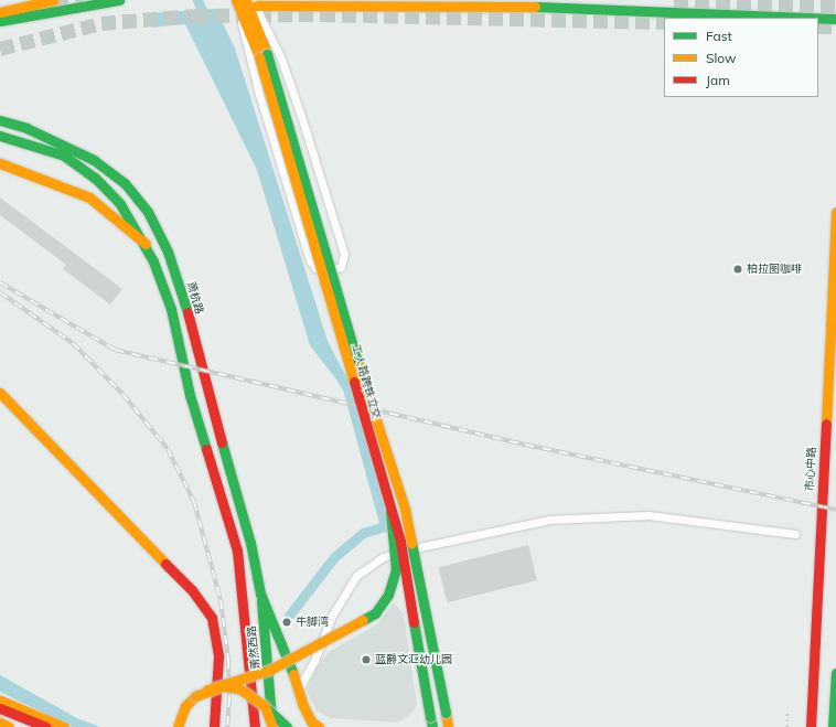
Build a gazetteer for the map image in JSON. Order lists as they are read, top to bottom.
{
  "streets": {
    "main road": [
      "萧杭路",
      "工人路跨铁立交",
      "市心中路",
      "萧然西路"
    ]
  },
  "crossings": [
    ["萧杭路", "萧然西路"]
  ],
  "places": ["柏拉图咖啡", "牛脚湾", "蓝爵文汇幼儿园"],
  "legend": ["Fast", "Slow", "Jam"]
}
